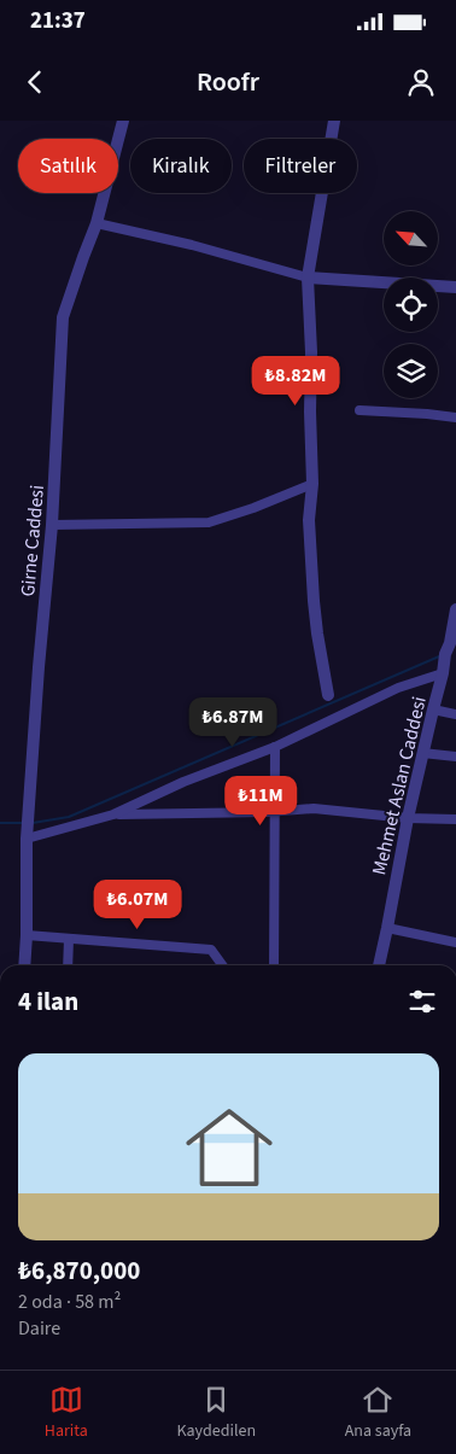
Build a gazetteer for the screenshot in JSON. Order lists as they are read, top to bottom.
{
  "streets": {
    "street": ["Girne Caddesi", "Mehmet Aslan Caddesi"]
  },
  "north": "top left",
  "page": {
    "status": "21:37",
    "header": "Roofr",
    "chip": ["Satılık", "Kiralık", "Filtreler"],
    "price": [
      "₺8.82M",
      "₺6.87M",
      "₺11M",
      "₺6.07M"
    ],
    "heading": "4 ilan",
    "list": [
      {
        "name": "₺6,870,000",
        "note": "2 oda · 58 m² · Daire"
      }
    ],
    "tabs": ["Harita", "Kaydedilen", "Ana sayfa"]
  }
}
